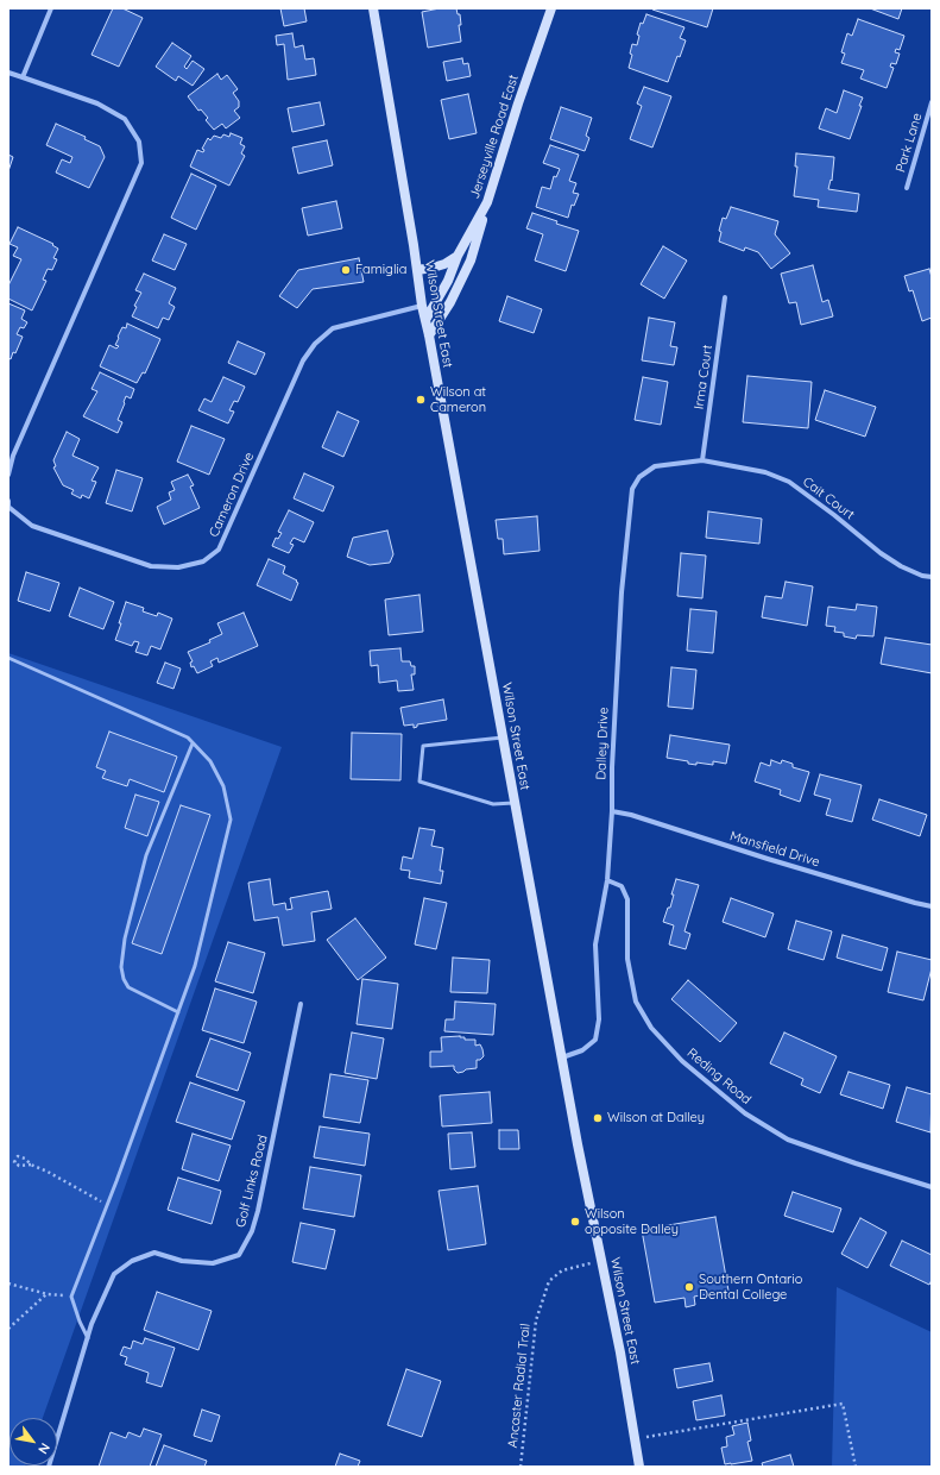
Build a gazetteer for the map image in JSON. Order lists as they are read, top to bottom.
{
  "streets": {
    "main road": ["Jerseyville Road East", "Wilson Street East"],
    "street": [
      "Park Lane",
      "Irma Court",
      "Cameron Drive",
      "Cait Court",
      "Dalley Drive",
      "Mansfield Drive",
      "Reding Road",
      "Golf Links Road"
    ],
    "path": ["Ancaster Radial Trail"]
  },
  "crossings": [
    ["Jerseyville Road East", "Wilson Street East"],
    ["Wilson Street East", "Cameron Drive"],
    ["Wilson Street East", "Dalley Drive"],
    ["Wilson Street East", "Ancaster Radial Trail"],
    ["Irma Court", "Cait Court"],
    ["Irma Court", "Dalley Drive"],
    ["Cait Court", "Dalley Drive"],
    ["Dalley Drive", "Mansfield Drive"],
    ["Dalley Drive", "Reding Road"]
  ],
  "places": [
    "Famiglia",
    "Wilson at Cameron",
    "Wilson at Dalley",
    "Wilson opposite Dalley",
    "Southern Ontario Dental College"
  ],
  "north": "bottom right"
}
